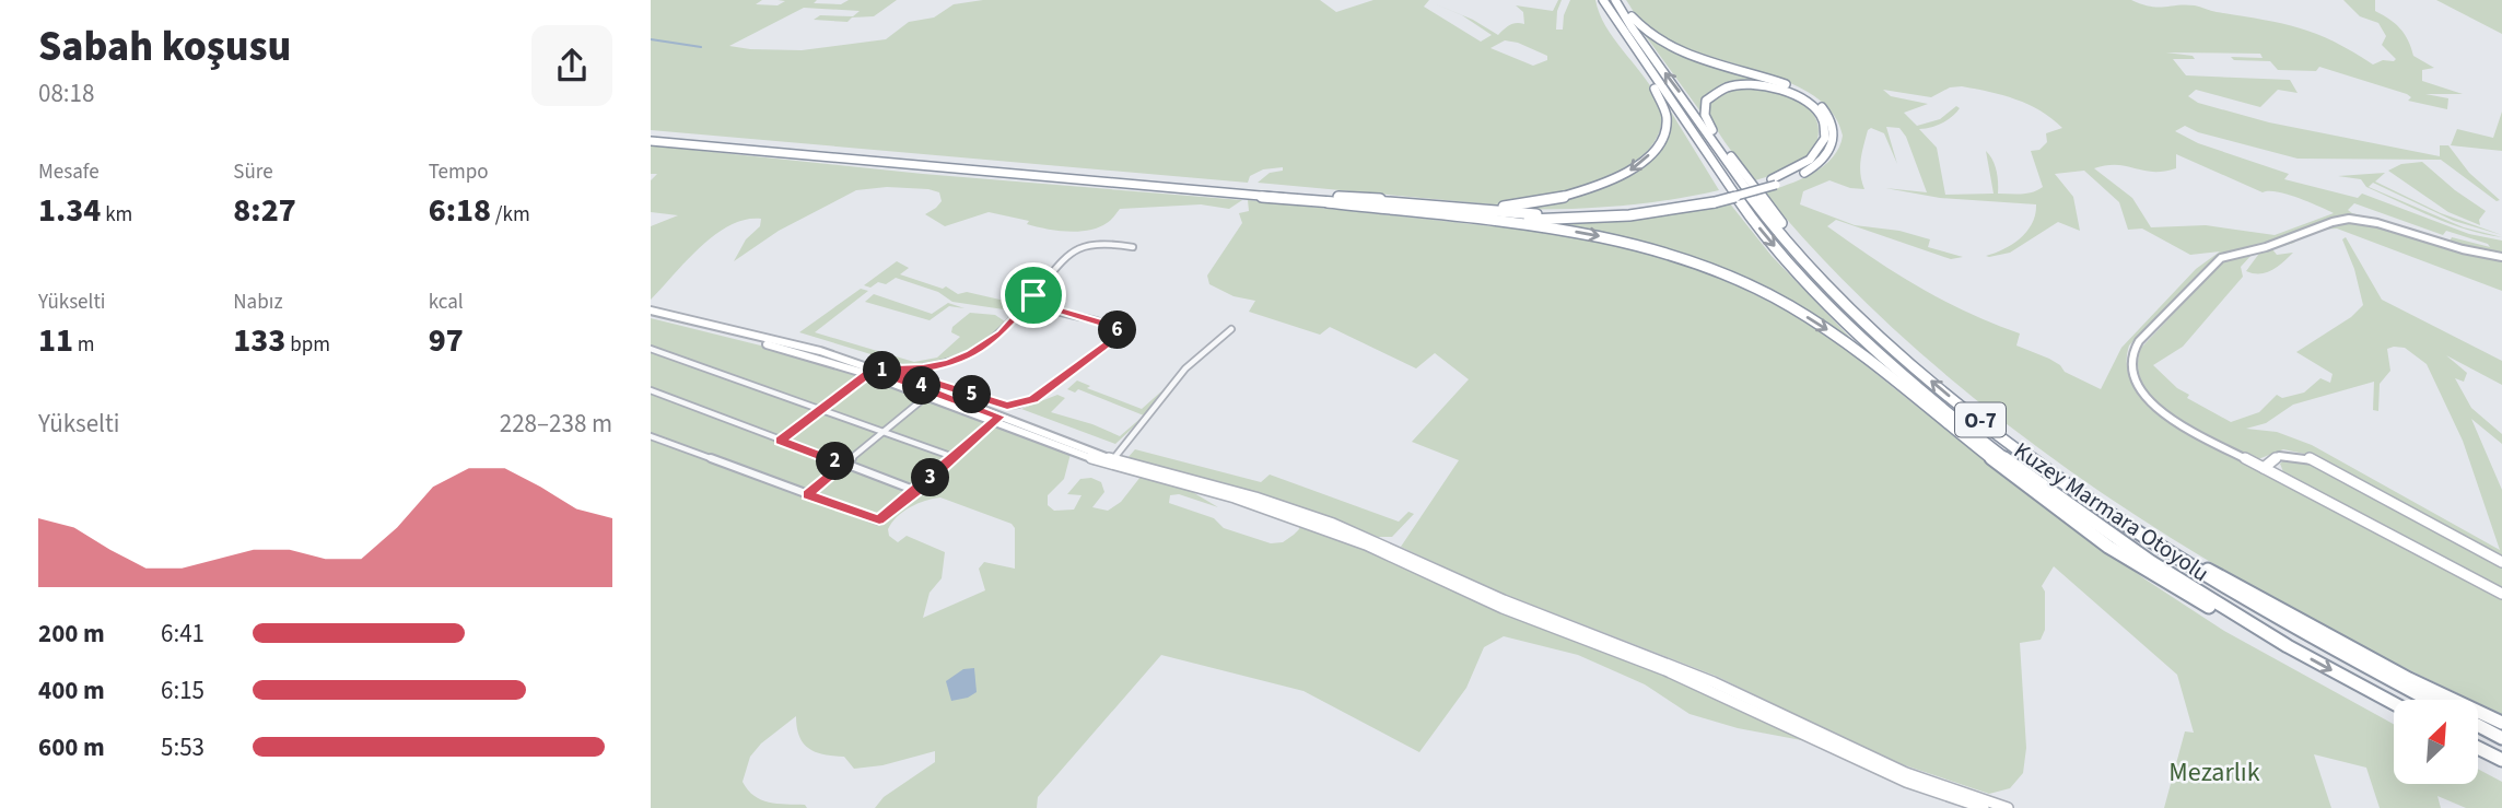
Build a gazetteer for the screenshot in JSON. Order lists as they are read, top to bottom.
{
  "streets": {
    "highway": ["O-7", "Kuzey Marmara Otoyolu"]
  },
  "crossings": [
    ["O-7", "Kuzey Marmara Otoyolu"]
  ],
  "parks": ["Mezarlık"],
  "north": "top right",
  "page": {
    "heading": ["Sabah koşusu", "08:18"],
    "stats": [
      ["Mesafe", "1.34 km"],
      ["Süre", "8:27"],
      ["Tempo", "6:18 /km"],
      ["Yükselti", "11 m"],
      ["Nabız", "133 bpm"],
      ["kcal", "97"]
    ],
    "pins": [
      "6",
      "1",
      "4",
      "5",
      "2",
      "3"
    ],
    "chart": ["Yükselti", "228–238 m"],
    "list": [
      {
        "name": "200 m",
        "note": "6:41"
      },
      {
        "name": "400 m",
        "note": "6:15"
      },
      {
        "name": "600 m",
        "note": "5:53"
      }
    ]
  }
}
